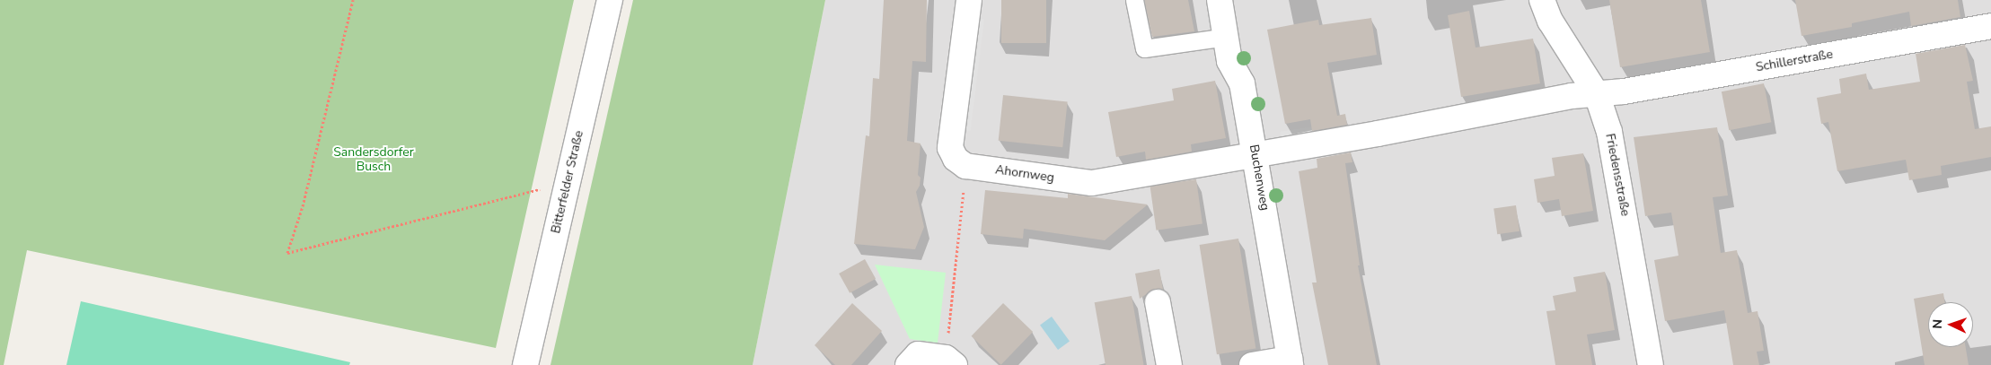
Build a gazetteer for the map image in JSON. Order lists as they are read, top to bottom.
{
  "streets": {
    "street": [
      "Schillerstraße",
      "Ahornweg",
      "Friedensstraße",
      "Buchenweg",
      "Bitterfelder Straße"
    ]
  },
  "crossings": [
    ["Schillerstraße", "Ahornweg"],
    ["Schillerstraße", "Friedensstraße"],
    ["Schillerstraße", "Buchenweg"],
    ["Ahornweg", "Buchenweg"]
  ],
  "parks": ["Sandersdorfer Busch"],
  "north": "left"
}
